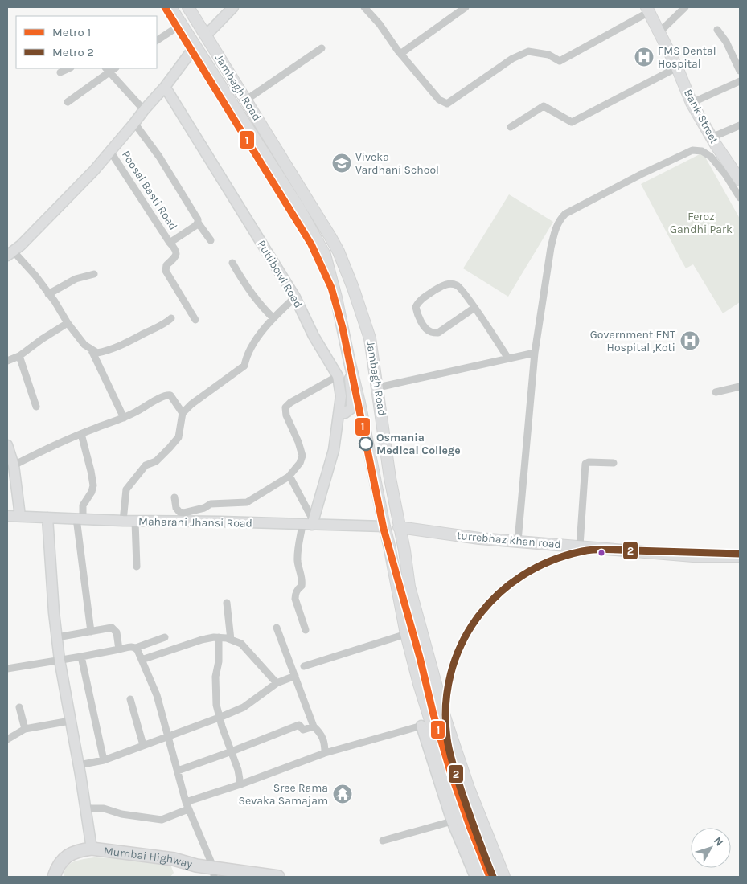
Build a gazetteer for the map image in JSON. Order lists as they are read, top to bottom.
{
  "streets": {
    "highway": ["Mumbai Highway"],
    "main road": ["Jambagh Road", "Bank Street", "turrebhaz khan road"],
    "street": ["Poosal Basti Road", "Putlibowl Road", "Maharani Jhansi Road"]
  },
  "crossings": [
    ["Jambagh Road", "turrebhaz khan road"],
    ["Putlibowl Road", "Maharani Jhansi Road"]
  ],
  "parks": ["Feroz Gandhi Park"],
  "places": {
    "hospital": ["FMS Dental Hospital", "Government ENT Hospital ,Koti"],
    "school or university": ["Viveka Vardhani School"],
    "other": ["Osmania Medical College"],
    "temple": ["Sree Rama Sevaka Samajam"]
  },
  "lines": ["metro line 1", "metro line 2"],
  "legend": ["Metro 1", "Metro 2"],
  "north": "top right"
}
